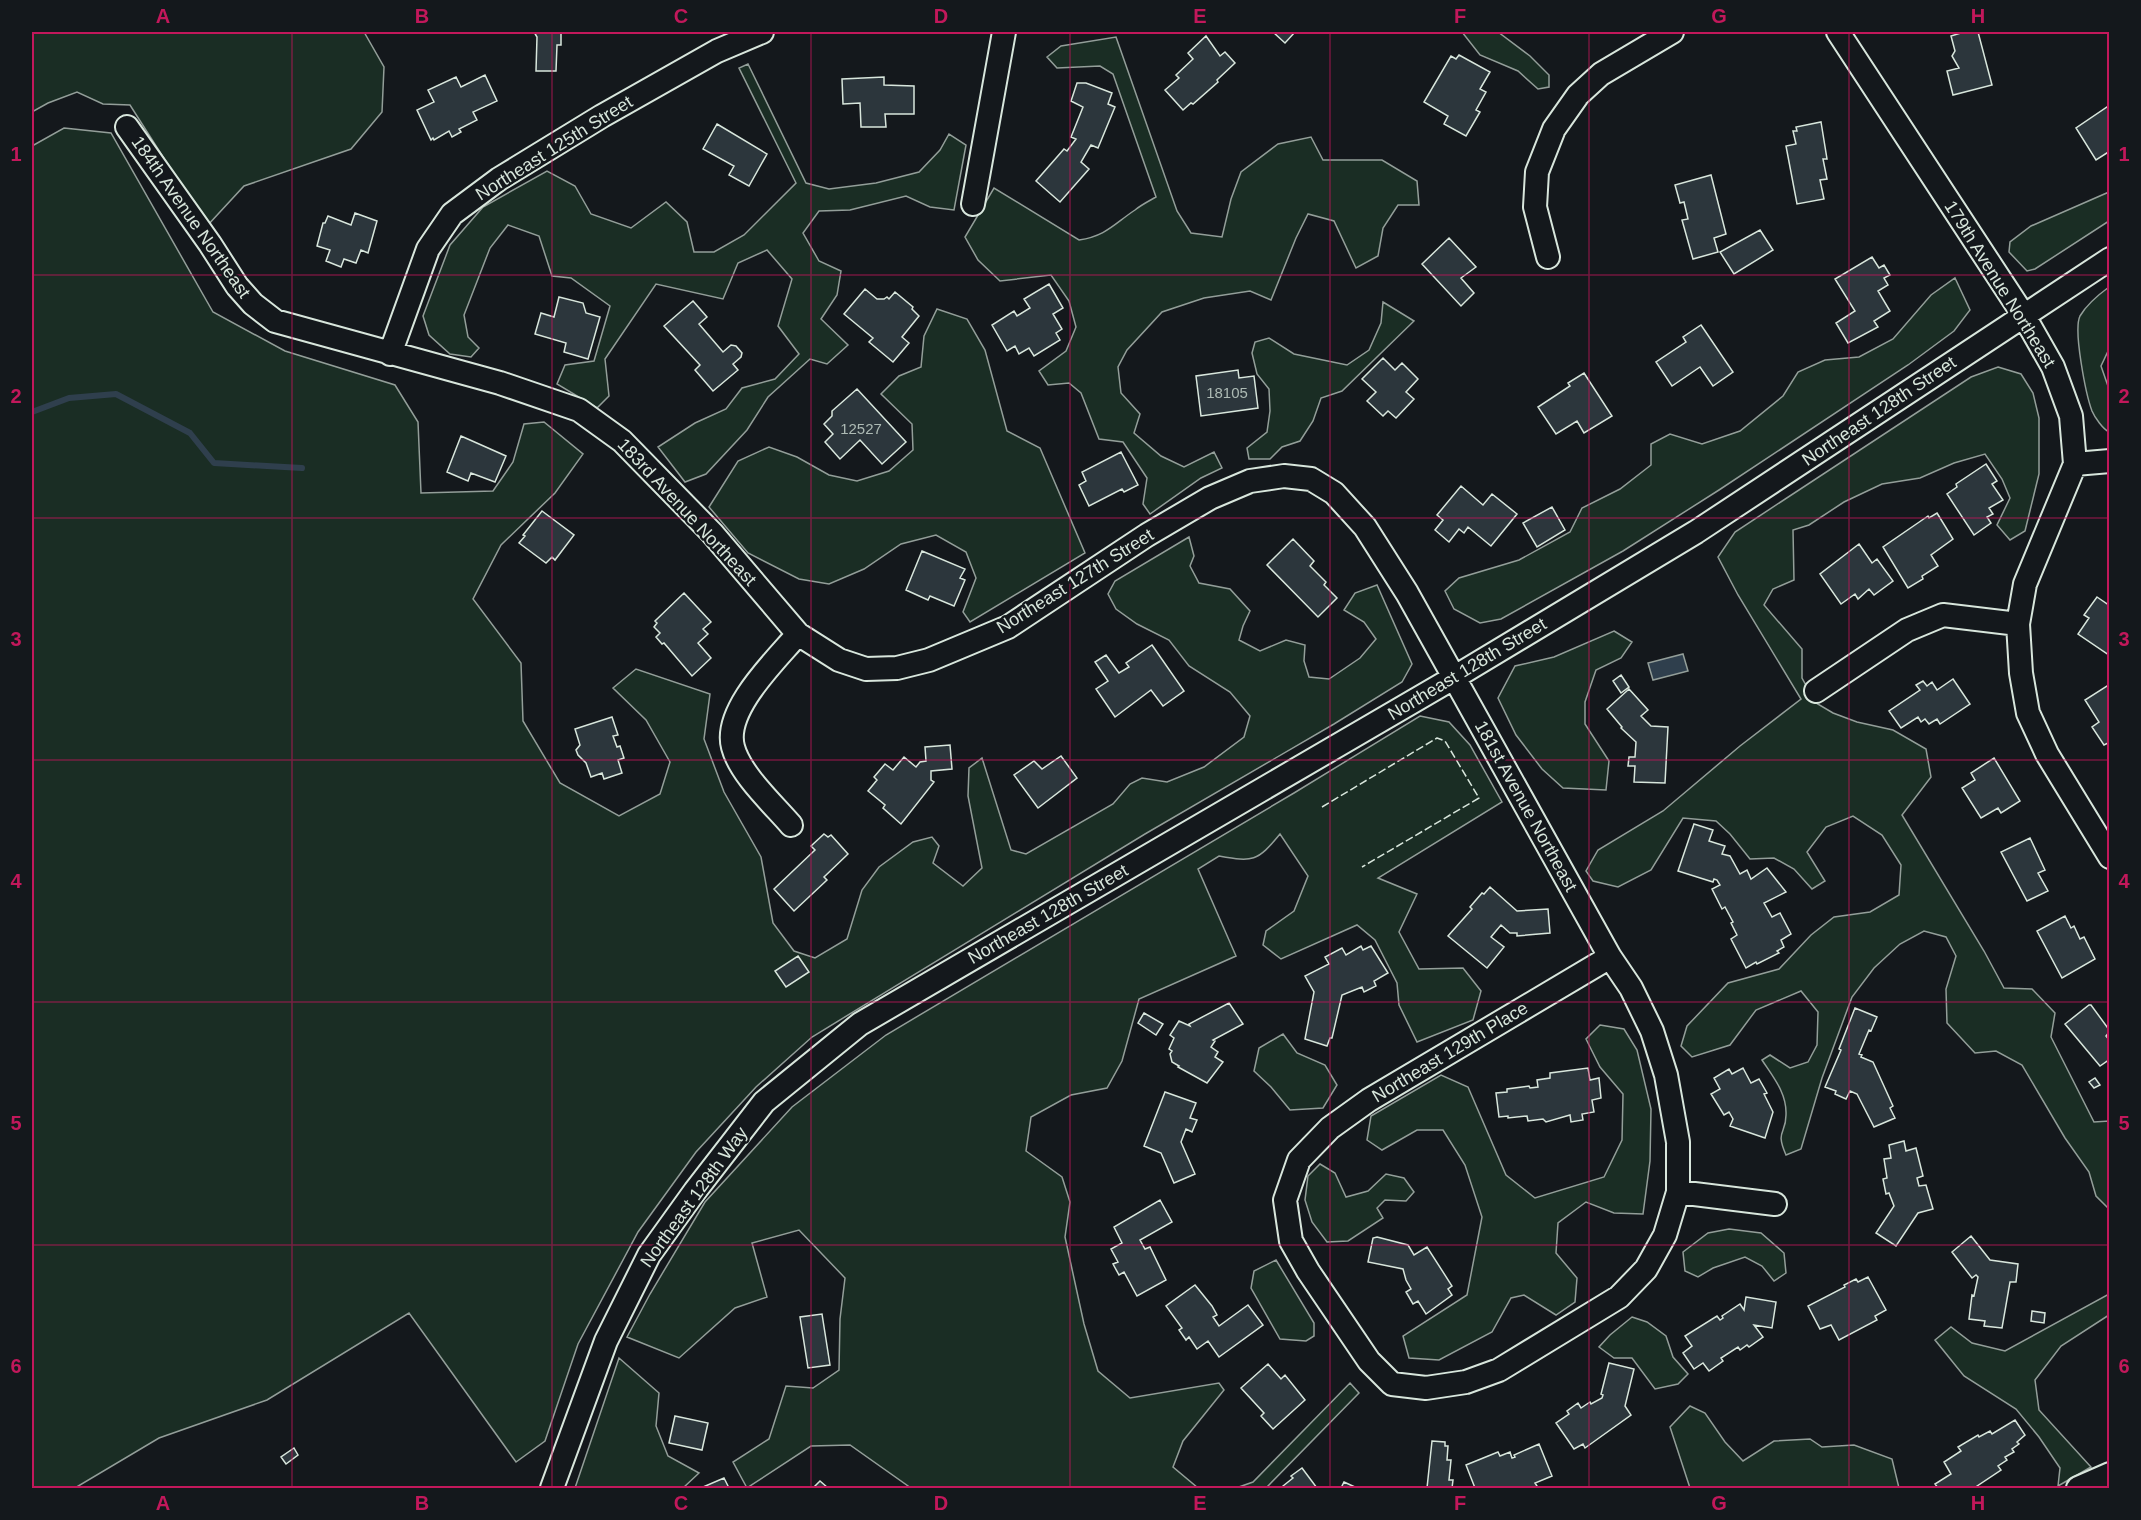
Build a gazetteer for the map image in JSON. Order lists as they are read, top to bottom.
{
  "streets": {
    "street": [
      "Northeast 125th Street",
      "184th Avenue Northeast",
      "179th Avenue Northeast",
      "Northeast 128th Street",
      "183rd Avenue Northeast",
      "Northeast 127th Street",
      "181st Avenue Northeast",
      "Northeast 129th Place",
      "Northeast 128th Way"
    ]
  },
  "crossings": [
    ["Northeast 125th Street", "184th Avenue Northeast"],
    ["Northeast 125th Street", "183rd Avenue Northeast"],
    ["184th Avenue Northeast", "183rd Avenue Northeast"],
    ["179th Avenue Northeast", "Northeast 128th Street"],
    ["Northeast 128th Street", "181st Avenue Northeast"],
    ["Northeast 128th Street", "Northeast 128th Way"],
    ["183rd Avenue Northeast", "Northeast 127th Street"],
    ["Northeast 127th Street", "181st Avenue Northeast"],
    ["181st Avenue Northeast", "Northeast 129th Place"]
  ],
  "house_numbers": ["18105", "12527"],
  "grid": {
    "columns": [
      "A",
      "B",
      "C",
      "D",
      "E",
      "F",
      "G",
      "H"
    ],
    "rows": [
      "1",
      "2",
      "3",
      "4",
      "5",
      "6"
    ]
  }
}
